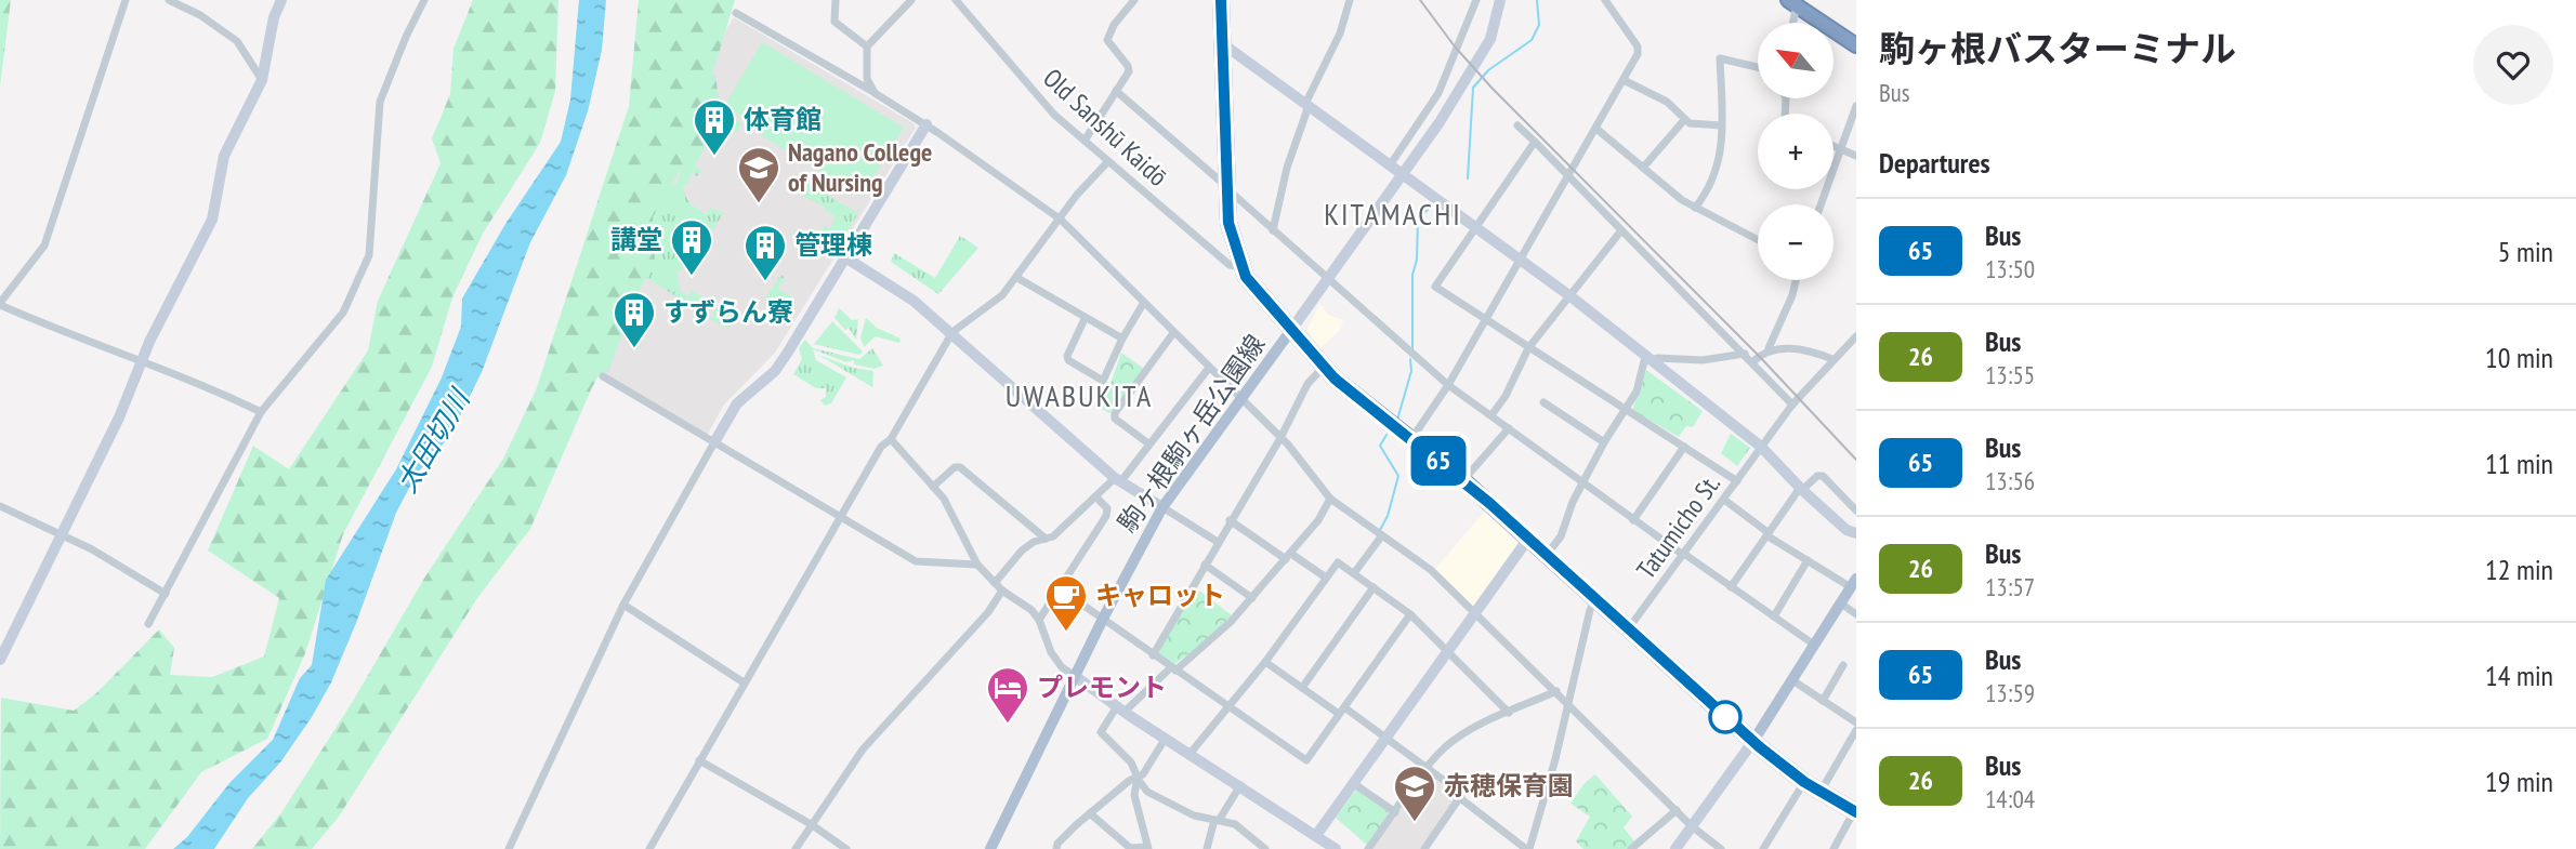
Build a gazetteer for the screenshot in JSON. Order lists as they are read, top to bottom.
{
  "streets": {
    "main road": ["駒ヶ根駒ヶ岳公園線"],
    "street": ["Old Sanshū Kaidō", "Tatumicho St."]
  },
  "districts": ["KITAMACHI", "UWABUKITA"],
  "water": ["太田切川"],
  "places": {
    "building": [
      "体育館",
      "講堂",
      "管理棟",
      "すずらん寮"
    ],
    "school or university": ["Nagano College of Nursing", "赤穂保育園"],
    "cafe": ["キャロット"],
    "hotel": ["プレモント"]
  },
  "lines": ["bus line 65"],
  "north": "top left",
  "page": {
    "on_map": "65",
    "heading": [
      ["駒ヶ根バスターミナル", "Bus"],
      "Departures"
    ],
    "map_buttons": ["+", "−"],
    "list": [
      {
        "mark": "65",
        "name": "Bus",
        "note": "13:50",
        "value": "5 min"
      },
      {
        "mark": "26",
        "name": "Bus",
        "note": "13:55",
        "value": "10 min"
      },
      {
        "mark": "65",
        "name": "Bus",
        "note": "13:56",
        "value": "11 min"
      },
      {
        "mark": "26",
        "name": "Bus",
        "note": "13:57",
        "value": "12 min"
      },
      {
        "mark": "65",
        "name": "Bus",
        "note": "13:59",
        "value": "14 min"
      },
      {
        "mark": "26",
        "name": "Bus",
        "note": "14:04",
        "value": "19 min"
      }
    ]
  }
}
